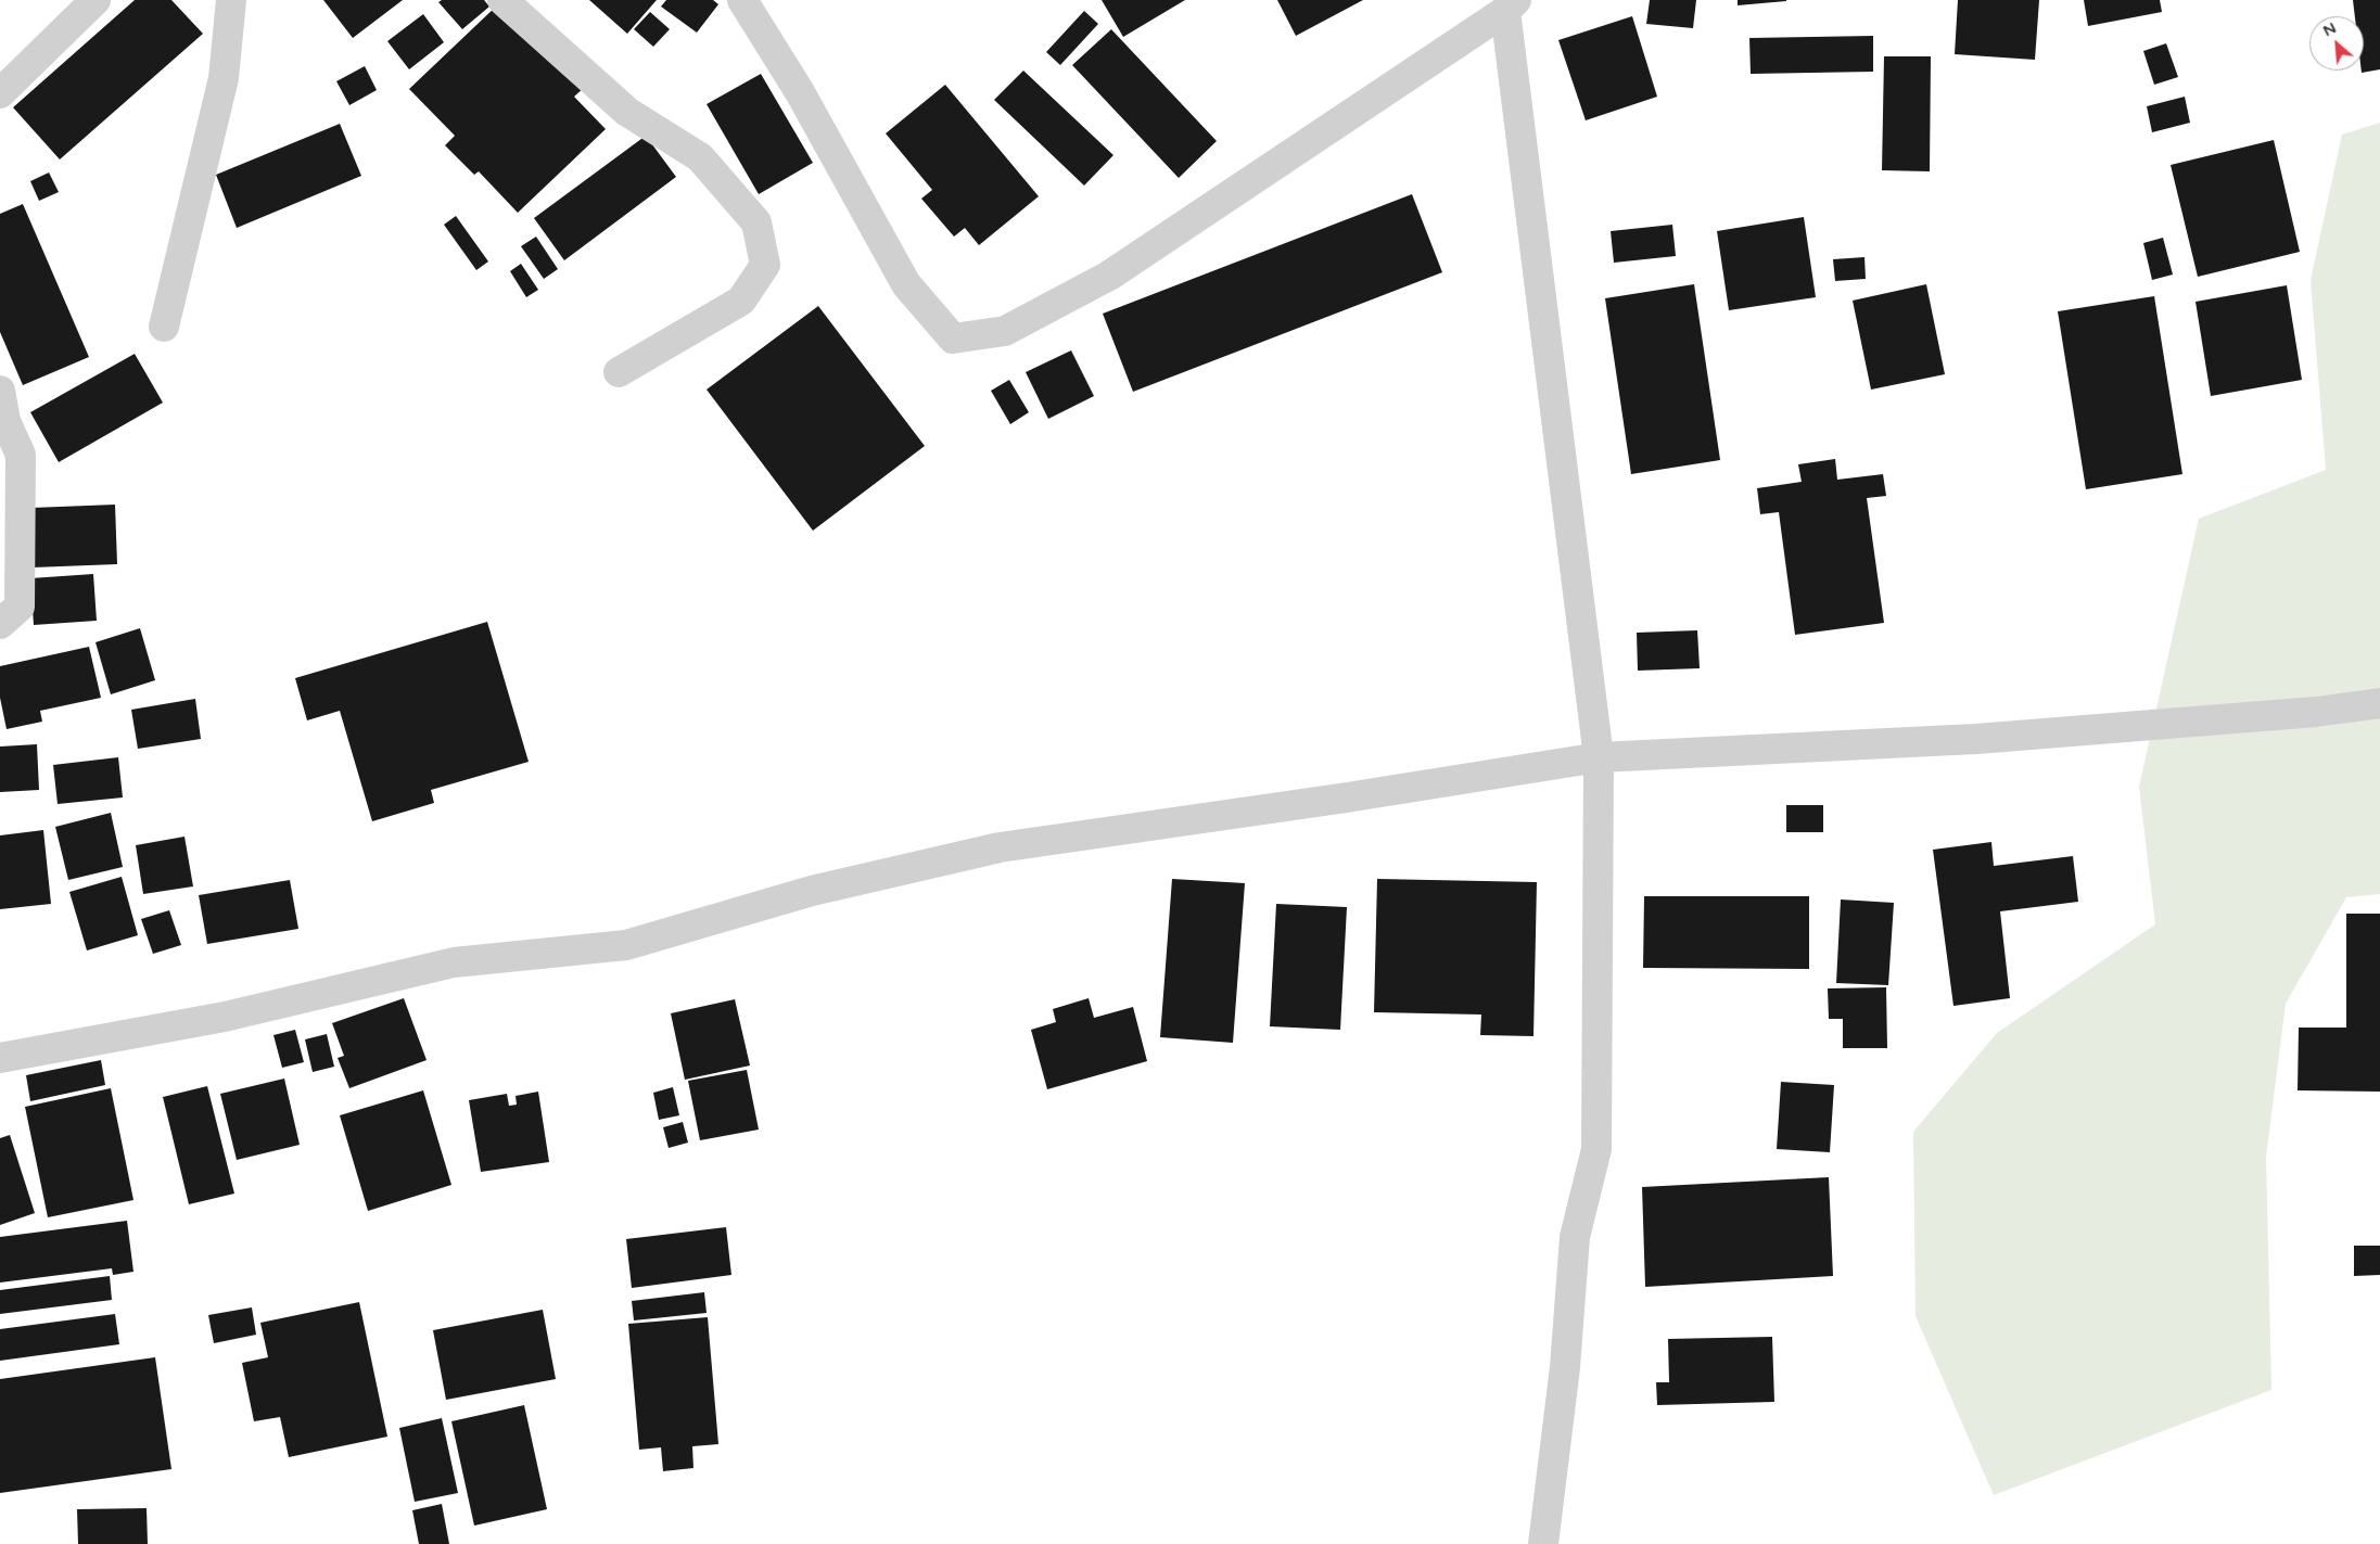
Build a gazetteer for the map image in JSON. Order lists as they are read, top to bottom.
{
  "north": "top left"
}
